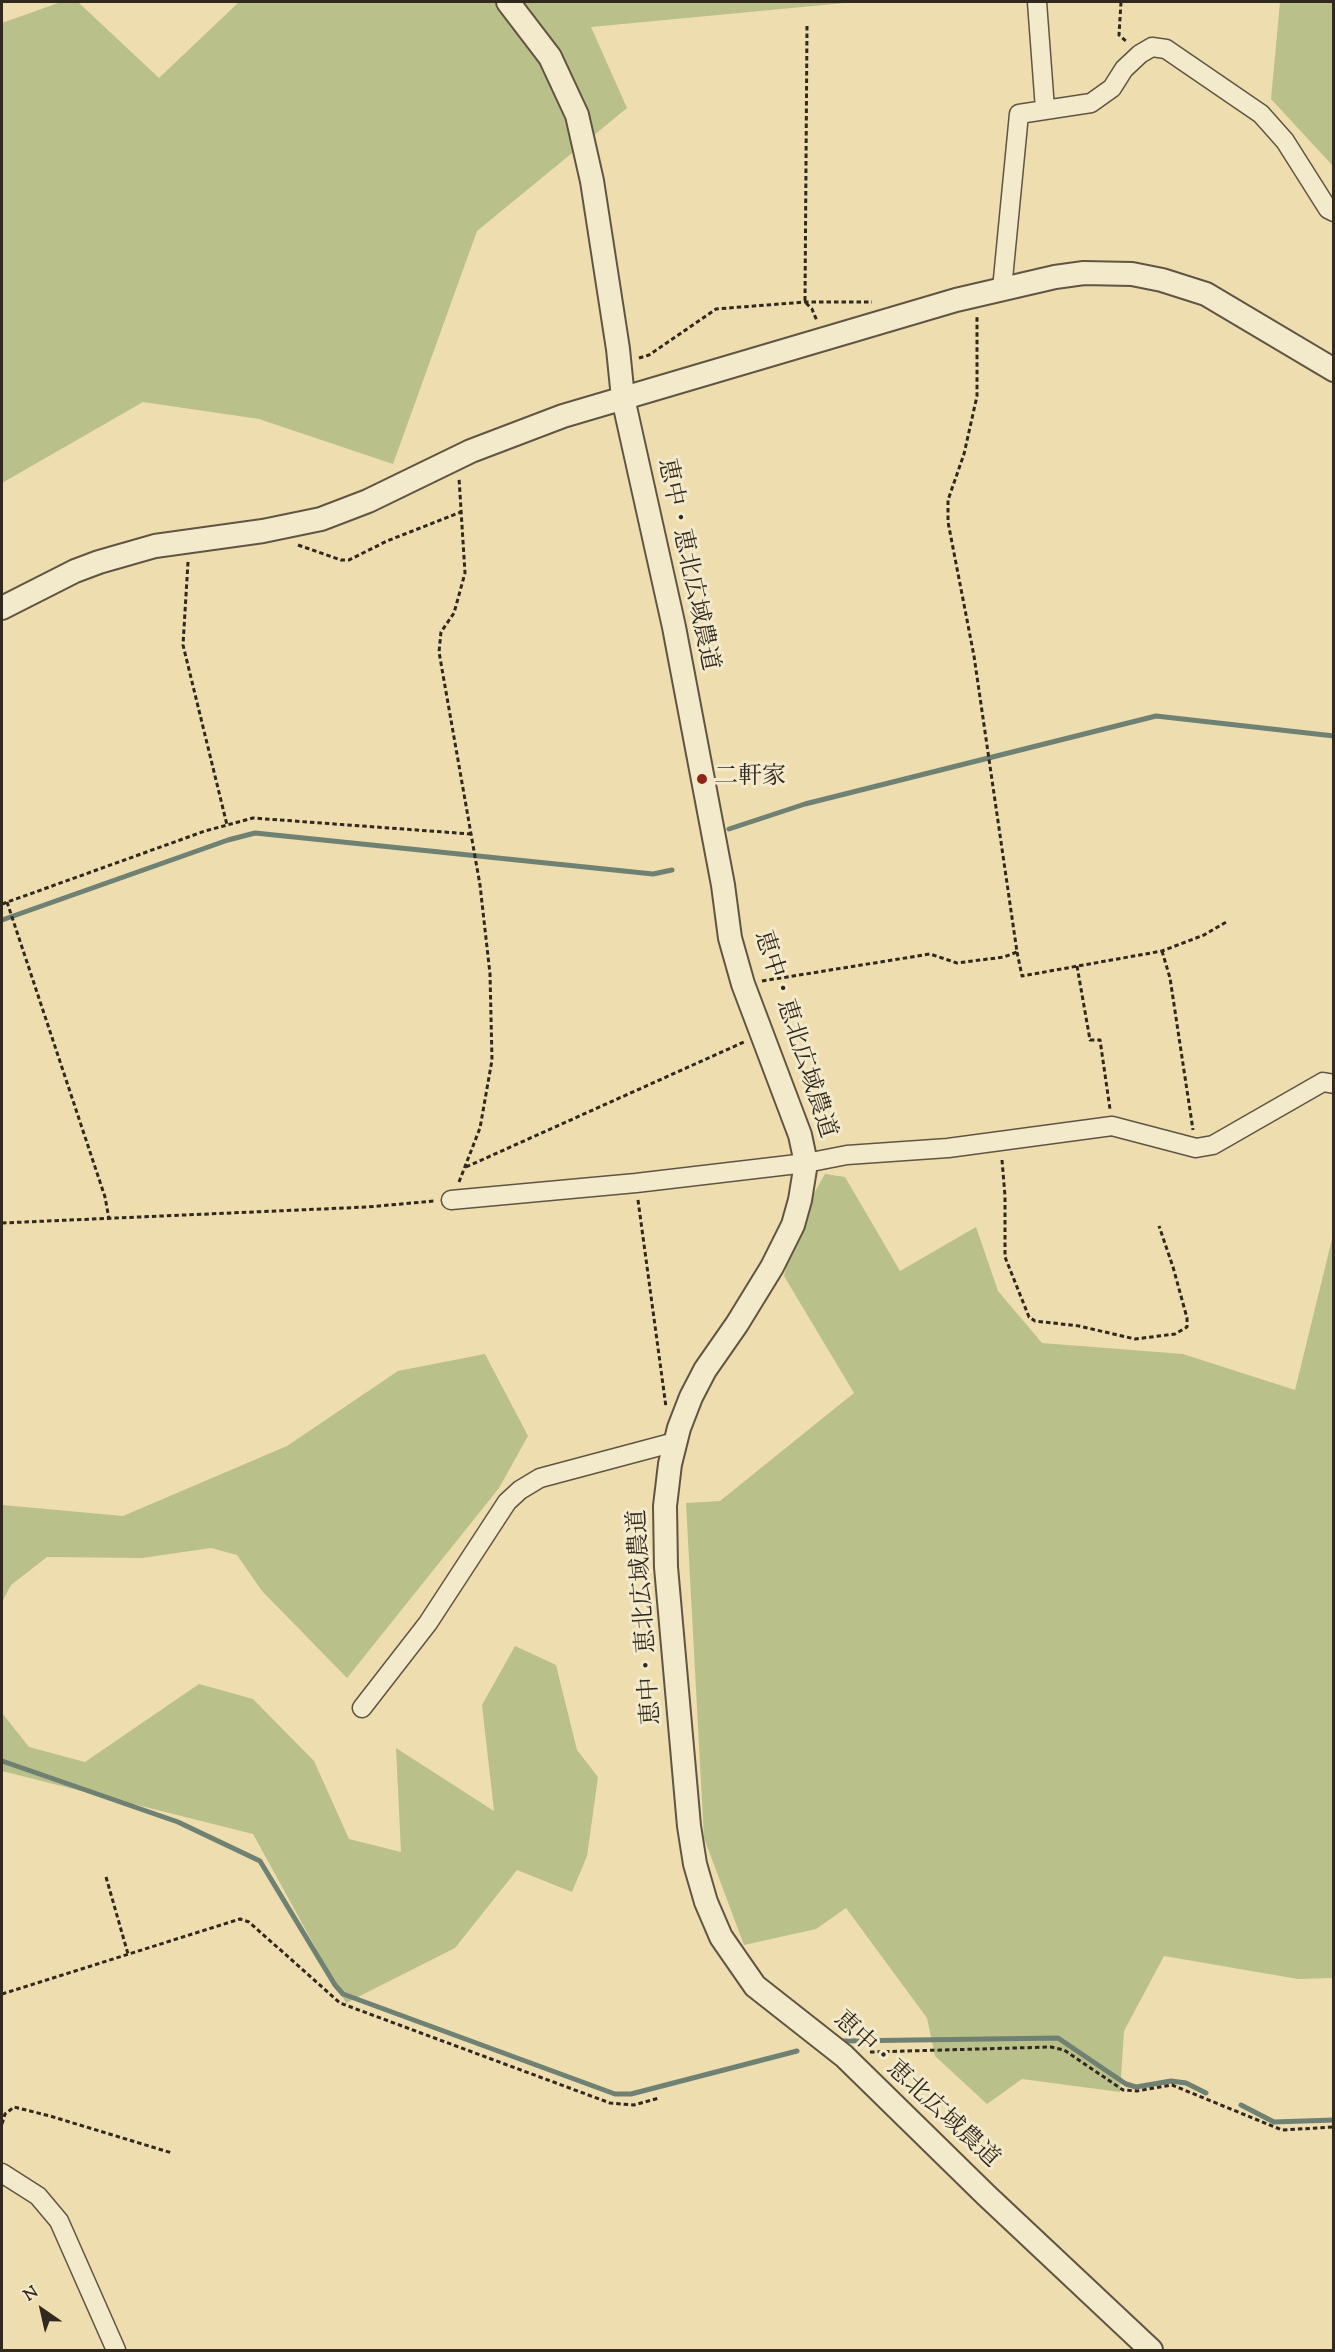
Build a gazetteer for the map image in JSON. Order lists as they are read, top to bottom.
{
  "streets": {
    "street": ["恵中・恵北広域農道"]
  },
  "places": ["二軒家"],
  "north": "top left"
}
